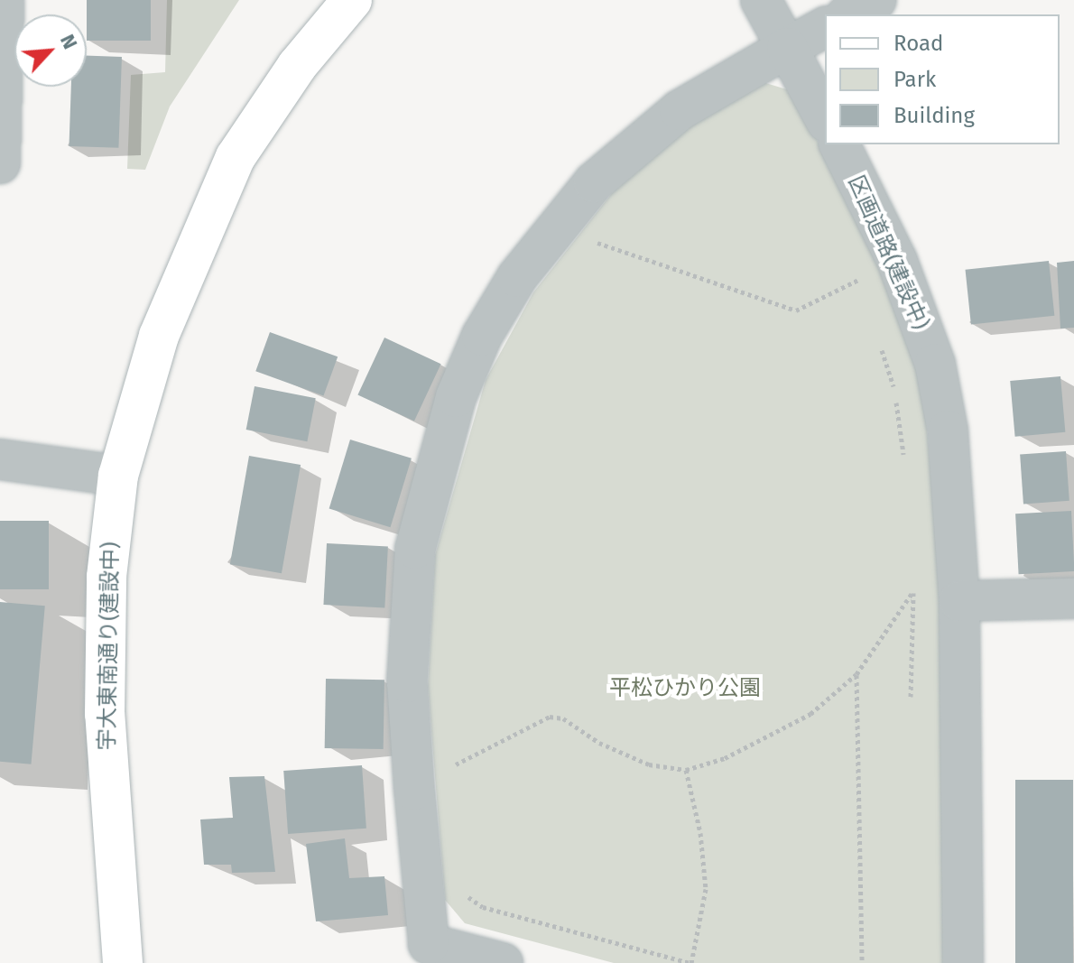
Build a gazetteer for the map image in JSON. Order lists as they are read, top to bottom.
{
  "streets": {
    "street": ["区画道路(建設中)", "宇大東南通り(建設中)"]
  },
  "parks": ["平松ひかり公園"],
  "legend": ["Road", "Park", "Building"],
  "north": "top right"
}
